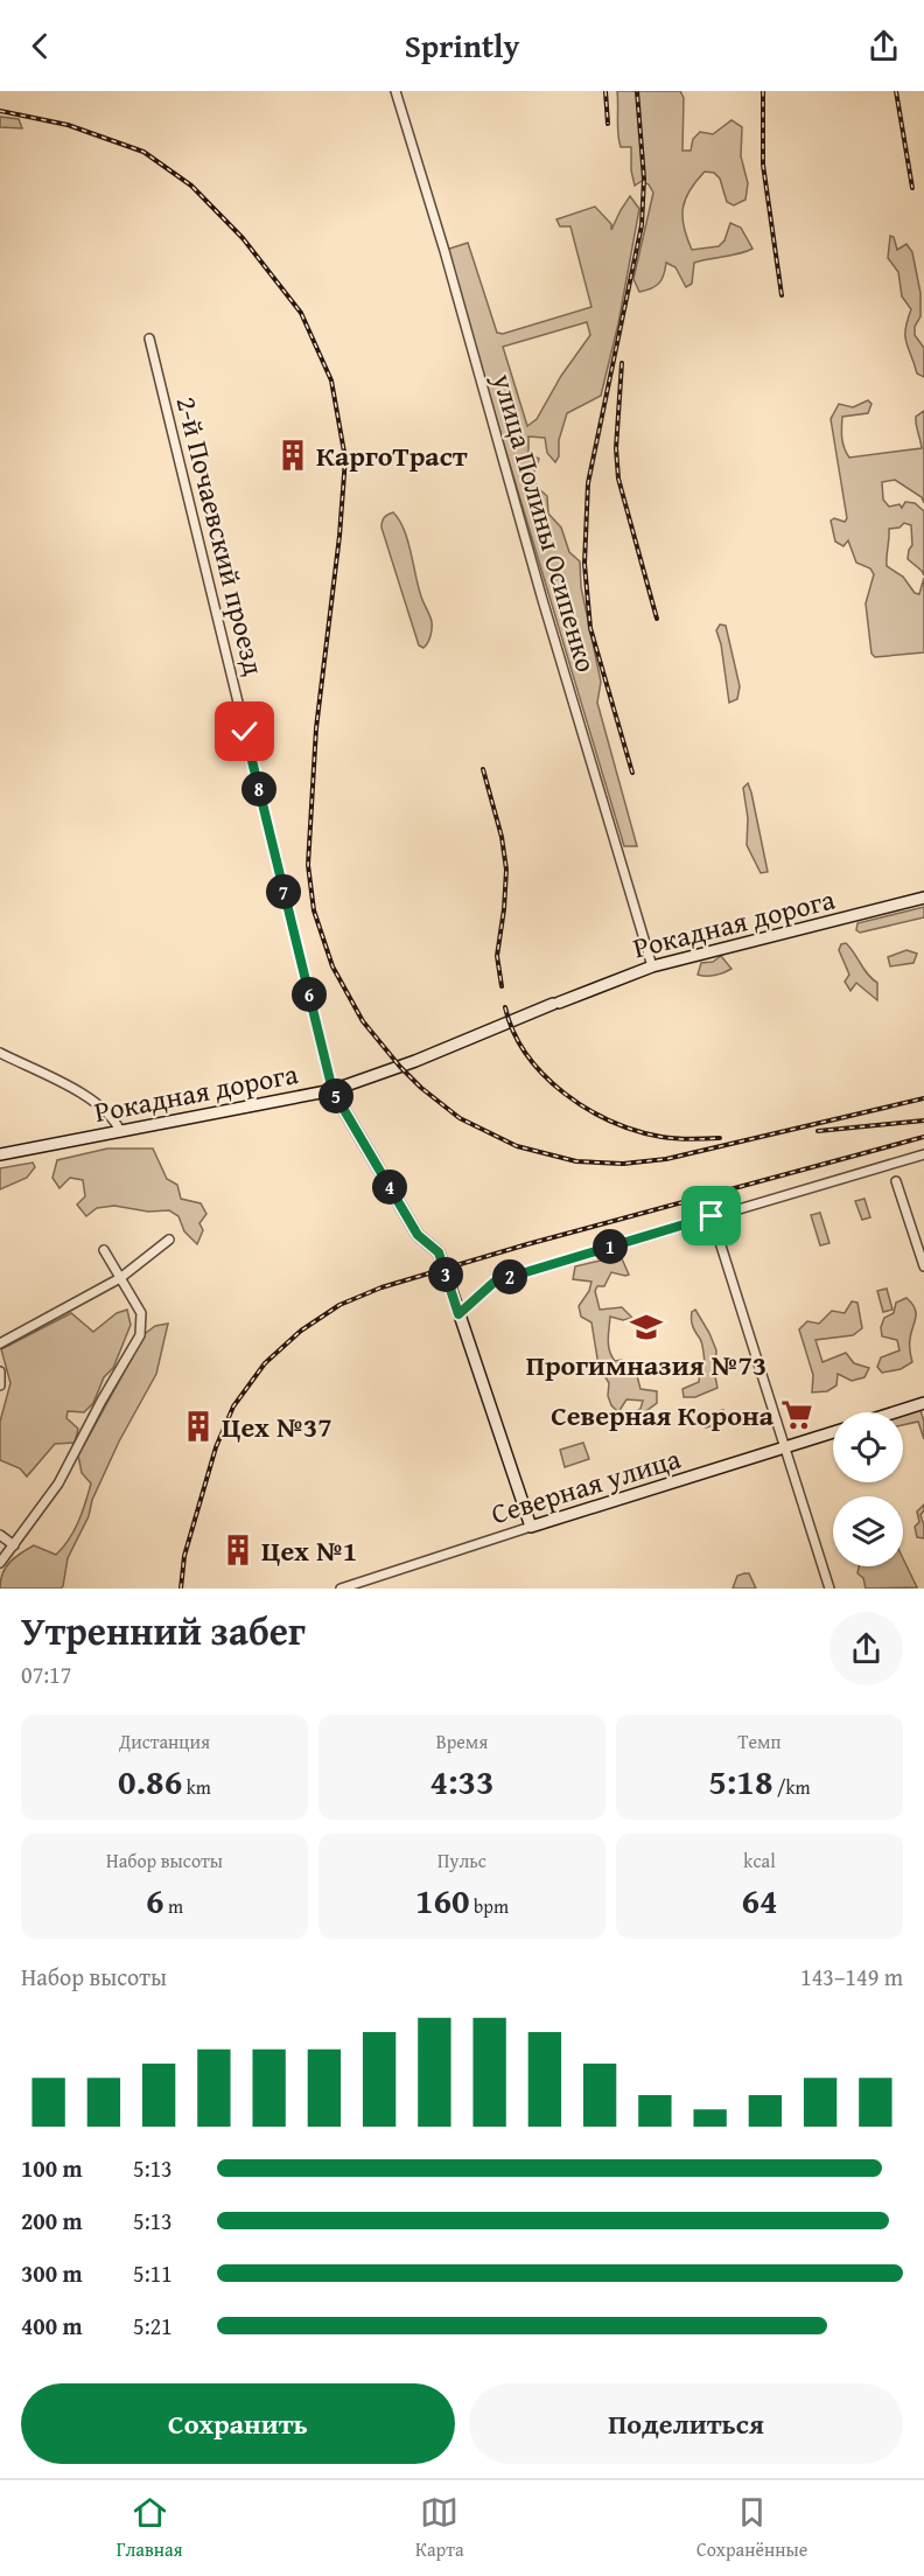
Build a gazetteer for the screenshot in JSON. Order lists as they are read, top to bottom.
{
  "streets": {
    "main road": ["2-й Почаевский проезд", "Рокадная дорога", "Северная улица"],
    "street": ["улица Полины Осипенко"]
  },
  "crossings": [
    ["улица Полины Осипенко", "Рокадная дорога"],
    ["2-й Почаевский проезд", "Рокадная дорога"],
    ["2-й Почаевский проезд", "Северная улица"]
  ],
  "places": {
    "building": ["КаргоТраст", "Цех №37", "Цех №1"],
    "school or university": ["Прогимназия №73"],
    "supermarket": ["Северная Корона"]
  },
  "page": {
    "header": "Sprintly",
    "pins": [
      "8",
      "7",
      "6",
      "5",
      "4",
      "1",
      "3",
      "2"
    ],
    "heading": ["Утренний забег", "07:17"],
    "stats": [
      ["Дистанция", "0.86 km"],
      ["Время", "4:33"],
      ["Темп", "5:18 /km"],
      ["Набор высоты", "6 m"],
      ["Пульс", "160 bpm"],
      ["kcal", "64"]
    ],
    "chart": ["Набор высоты", "143–149 m"],
    "list": [
      {
        "name": "100 m",
        "note": "5:13"
      },
      {
        "name": "200 m",
        "note": "5:13"
      },
      {
        "name": "300 m",
        "note": "5:11"
      },
      {
        "name": "400 m",
        "note": "5:21"
      }
    ],
    "buttons": ["Сохранить", "Поделиться"],
    "tabs": ["Главная", "Карта", "Сохранённые"]
  }
}
